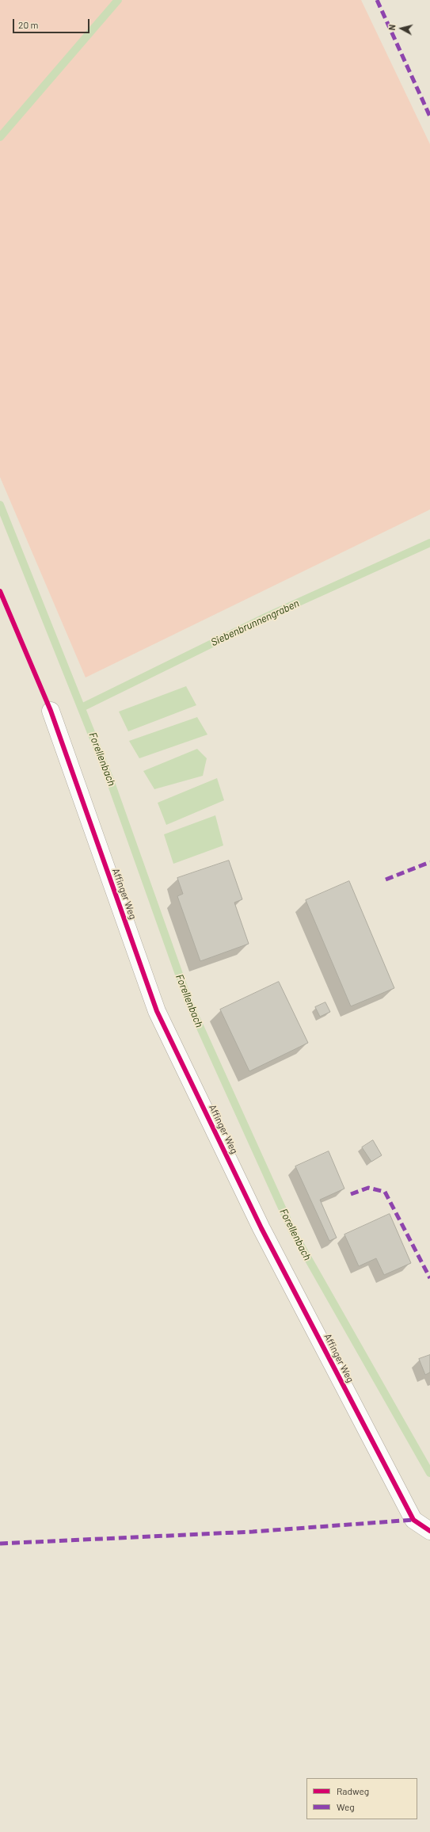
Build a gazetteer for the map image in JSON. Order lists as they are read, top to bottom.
{
  "streets": {
    "street": ["Affinger Weg"]
  },
  "water": ["Siebenbrunnengraben", "Forellenbach"],
  "legend": ["Radweg", "Weg"],
  "scale_bar": "20 m",
  "north": "left"
}
